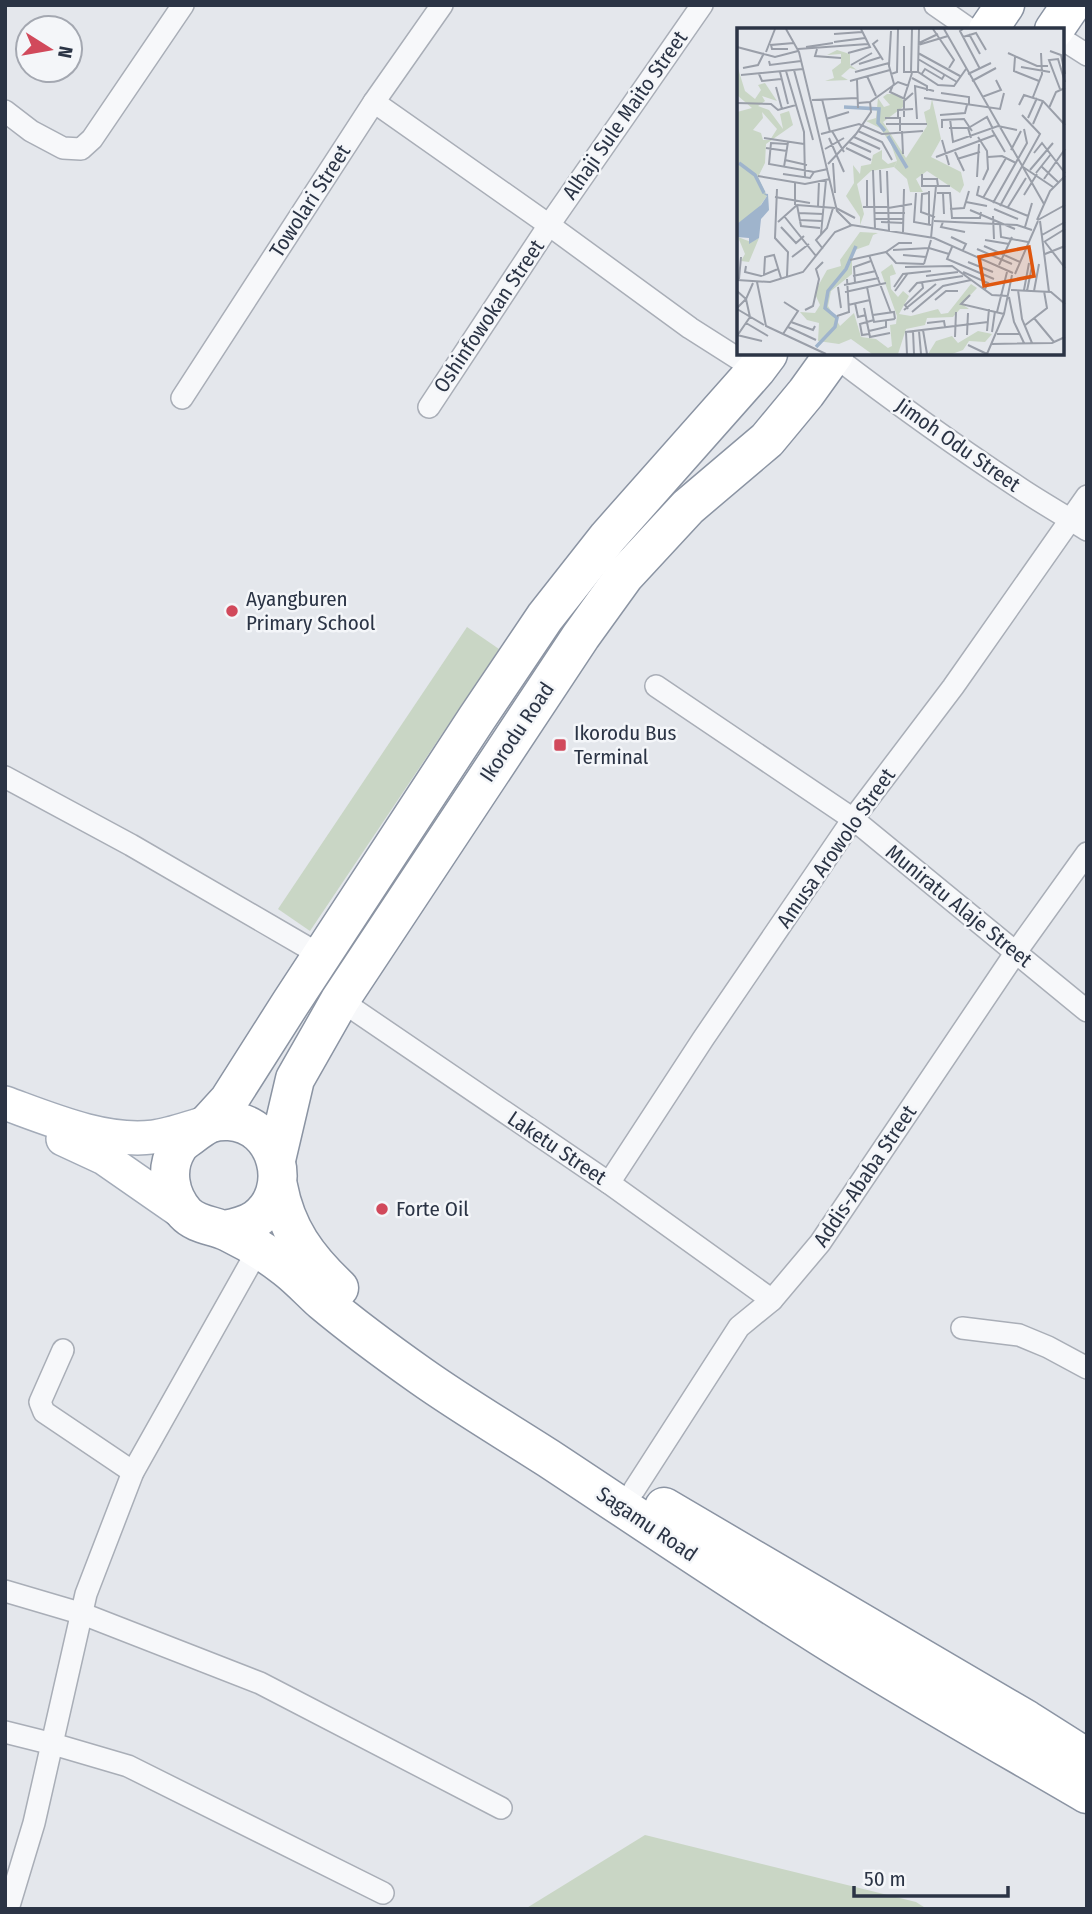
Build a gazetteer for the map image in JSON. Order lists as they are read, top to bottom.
{
  "streets": {
    "highway": ["Ikorodu Road", "Sagamu Road"],
    "street": [
      "Alhaji Sule Maito Street",
      "Towolari Street",
      "Oshinfowokan Street",
      "Jimoh Odu Street",
      "Amusa Arowolo Street",
      "Muniratu Alaje Street",
      "Laketu Street",
      "Addis-Ababa Street"
    ]
  },
  "crossings": [
    ["Alhaji Sule Maito Street", "Oshinfowokan Street"],
    ["Jimoh Odu Street", "Amusa Arowolo Street"],
    ["Ikorodu Road", "Laketu Street"],
    ["Ikorodu Road", "Sagamu Road"],
    ["Amusa Arowolo Street", "Muniratu Alaje Street"],
    ["Amusa Arowolo Street", "Laketu Street"],
    ["Muniratu Alaje Street", "Addis-Ababa Street"],
    ["Laketu Street", "Addis-Ababa Street"],
    ["Addis-Ababa Street", "Sagamu Road"]
  ],
  "places": {
    "other": ["Ayangburen Primary School", "Forte Oil"],
    "transit": ["Ikorodu Bus Terminal"]
  },
  "scale_bar": "50 m",
  "north": "right"
}
